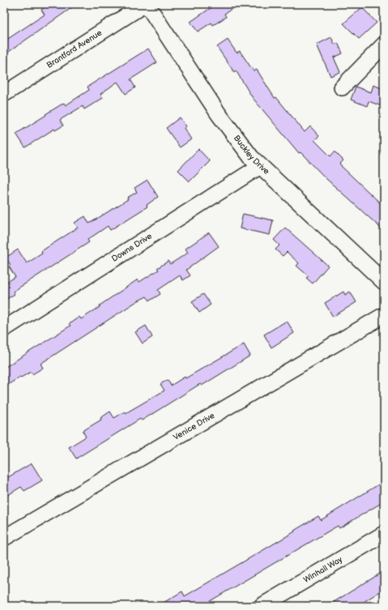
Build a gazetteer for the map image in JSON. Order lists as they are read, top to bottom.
{
  "streets": {
    "street": [
      "Brantford Avenue",
      "Buckley Drive",
      "Downs Drive",
      "Venice Drive",
      "Winhall Way"
    ]
  },
  "crossings": [
    ["Brantford Avenue", "Buckley Drive"],
    ["Buckley Drive", "Downs Drive"]
  ]
}
